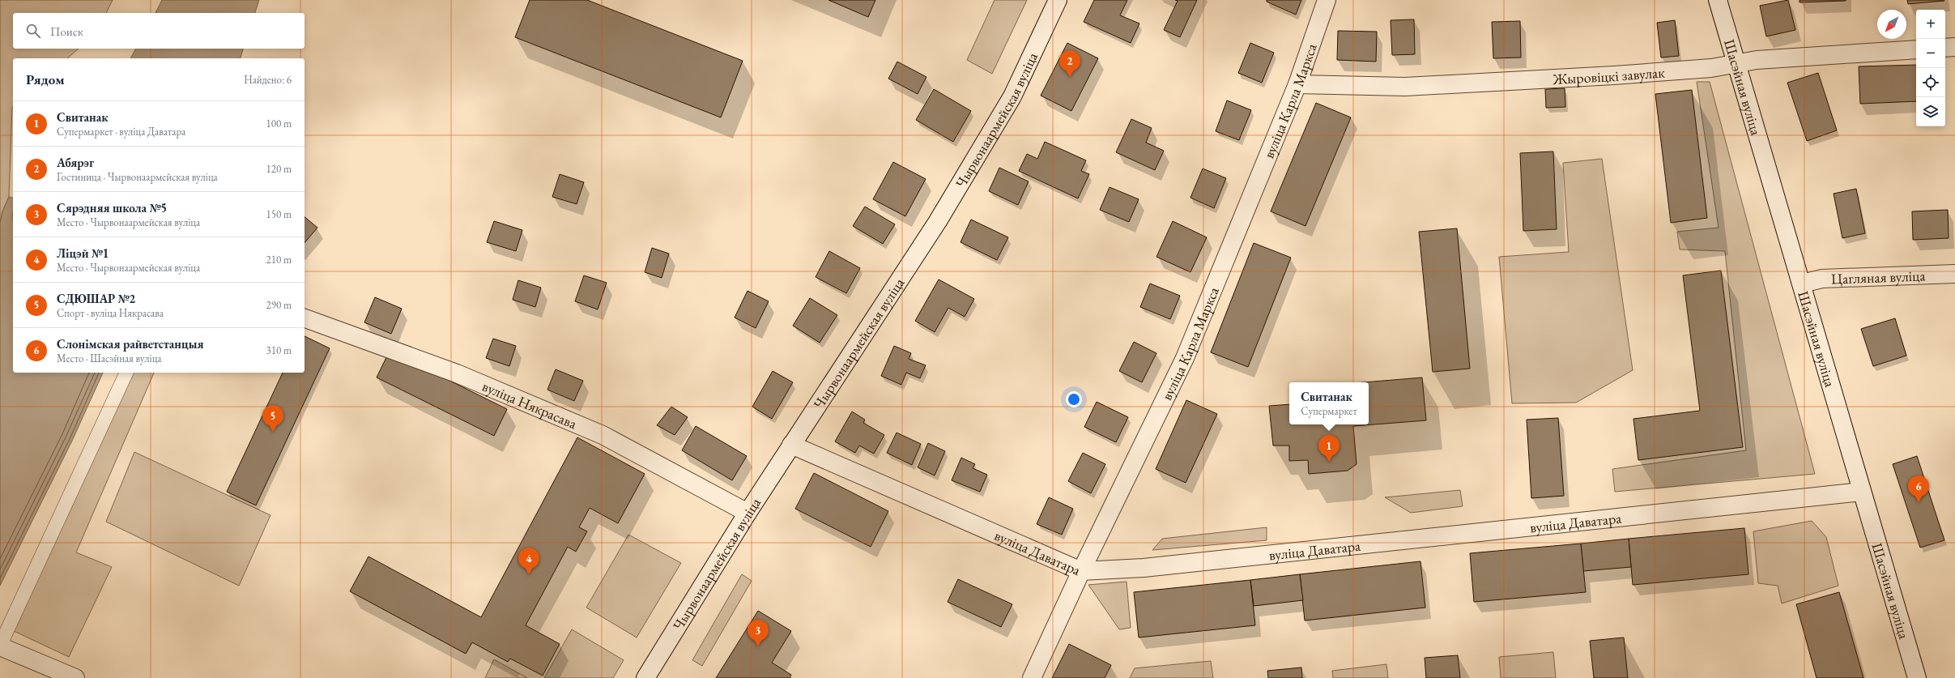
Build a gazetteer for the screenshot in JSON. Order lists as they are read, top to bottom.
{
  "streets": {
    "street": [
      "Жыровіцкі завулак",
      "Шасэйная вуліца",
      "вуліца Карла Маркса",
      "Чырвонаармейская вуліца",
      "Цагляная вуліца",
      "вуліца Някрасава",
      "вуліца Даватара"
    ]
  },
  "crossings": [
    ["Жыровіцкі завулак", "Шасэйная вуліца"],
    ["Жыровіцкі завулак", "вуліца Карла Маркса"],
    ["Шасэйная вуліца", "Цагляная вуліца"],
    ["Шасэйная вуліца", "вуліца Даватара"],
    ["вуліца Карла Маркса", "вуліца Даватара"],
    ["Чырвонаармейская вуліца", "вуліца Някрасава"],
    ["Чырвонаармейская вуліца", "вуліца Даватара"]
  ],
  "north": "bottom left",
  "page": {
    "map_buttons": ["+", "−"],
    "search": "Поиск",
    "pins": [
      "2",
      "5",
      "1",
      "6",
      "4",
      "3"
    ],
    "heading": ["Рядом", "Найдено: 6"],
    "list": [
      {
        "mark": "1",
        "name": "Свитанак",
        "note": "Супермаркет · вуліца Даватара",
        "value": "100 m"
      },
      {
        "mark": "2",
        "name": "Абярэг",
        "note": "Гостиница · Чырвонаармейская вуліца",
        "value": "120 m"
      },
      {
        "mark": "3",
        "name": "Сярэдняя школа №5",
        "note": "Место · Чырвонаармейская вуліца",
        "value": "150 m"
      },
      {
        "mark": "4",
        "name": "Ліцэй №1",
        "note": "Место · Чырвонаармейская вуліца",
        "value": "210 m"
      },
      {
        "mark": "5",
        "name": "СДЮШАР №2",
        "note": "Спорт · вуліца Някрасава",
        "value": "290 m"
      },
      {
        "mark": "6",
        "name": "Слонімская райветстанцыя",
        "note": "Место · Шасэйная вуліца",
        "value": "310 m"
      }
    ],
    "popup": ["Свитанак", "Супермаркет"]
  }
}
